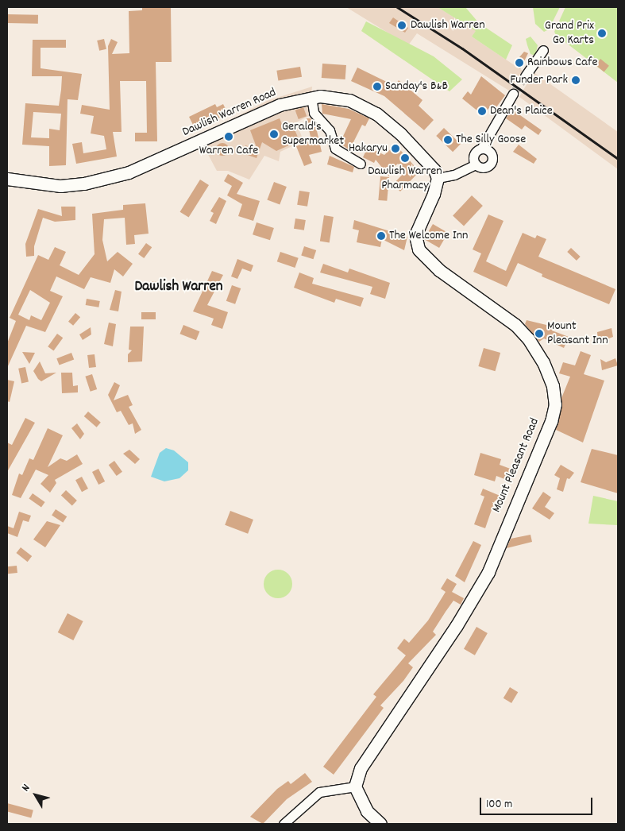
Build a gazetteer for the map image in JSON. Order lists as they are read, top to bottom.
{
  "streets": {
    "street": ["Dawlish Warren Road", "Mount Pleasant Road"]
  },
  "crossings": [
    ["Dawlish Warren Road", "Mount Pleasant Road"]
  ],
  "districts": ["Dawlish Warren"],
  "places": [
    "Dawlish Warren",
    "Grand Prix Go Karts",
    "Rainbows Cafe",
    "Funder Park",
    "Sanday's B&B",
    "Dean's Plaice",
    "Gerald's Supermarket",
    "Warren Cafe",
    "The Silly Goose",
    "Hakaryu",
    "Dawlish Warren Pharmacy",
    "The Welcome Inn",
    "Mount Pleasant Inn"
  ],
  "scale_bar": "100 m",
  "north": "top left"
}
